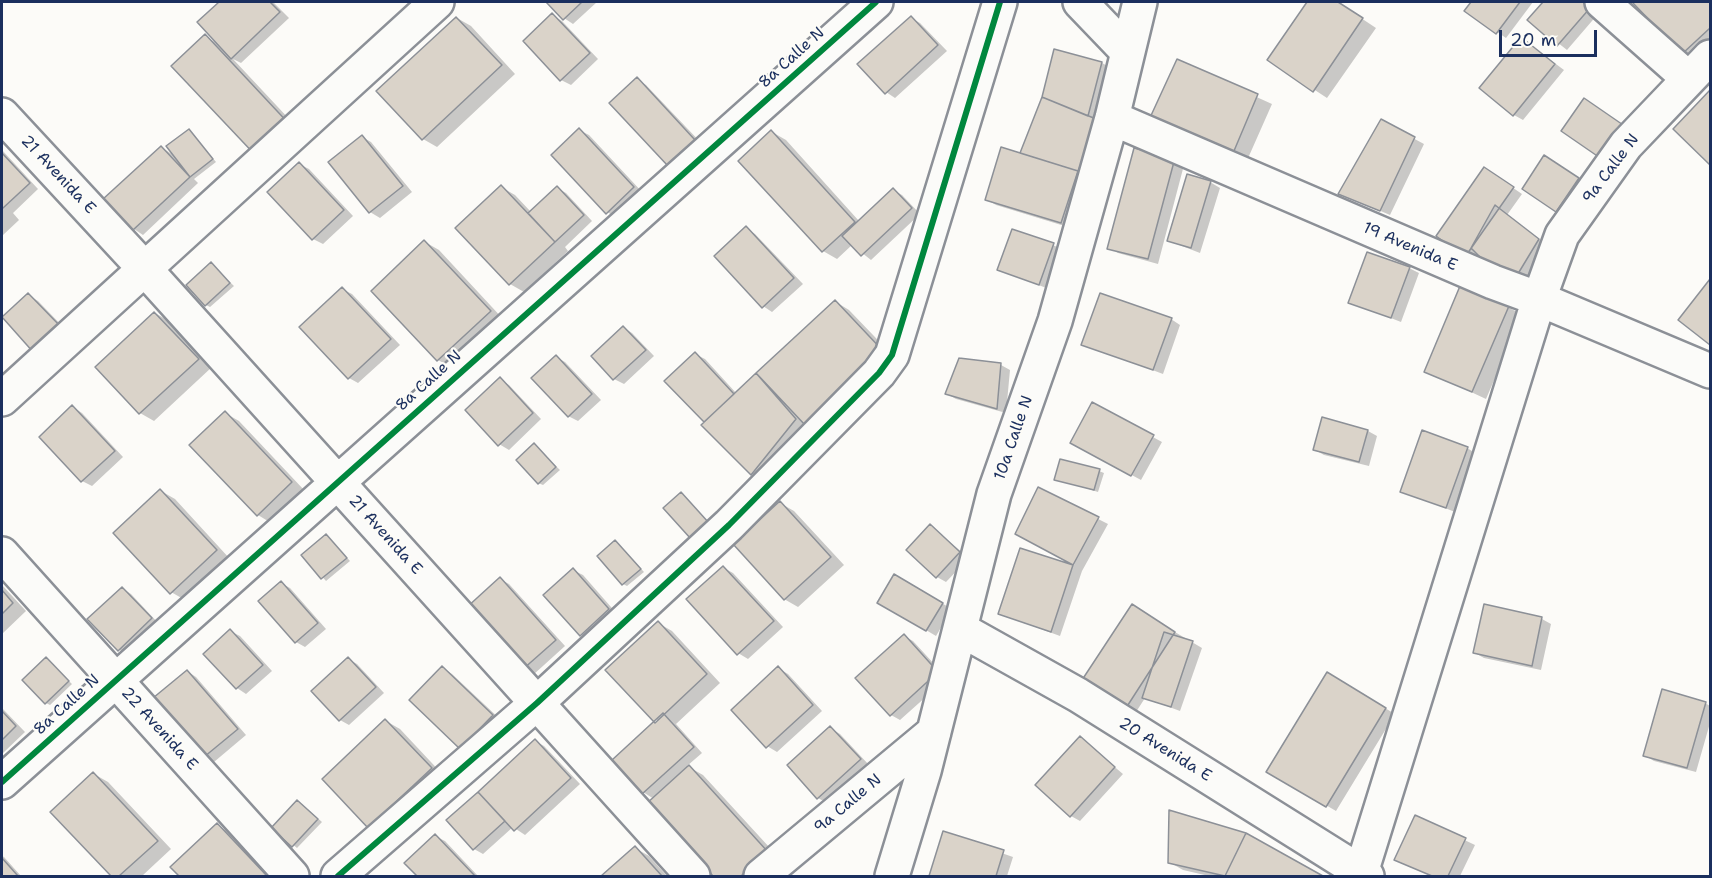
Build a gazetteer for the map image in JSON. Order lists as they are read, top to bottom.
{
  "streets": {
    "street": [
      "8a Calle N",
      "9a Calle N",
      "21 Avenida E",
      "19 Avenida E",
      "10a Calle N",
      "22 Avenida E",
      "20 Avenida E"
    ]
  },
  "crossings": [
    ["8a Calle N", "21 Avenida E"],
    ["8a Calle N", "22 Avenida E"],
    ["9a Calle N", "19 Avenida E"],
    ["9a Calle N", "10a Calle N"],
    ["9a Calle N", "20 Avenida E"],
    ["19 Avenida E", "10a Calle N"],
    ["10a Calle N", "20 Avenida E"]
  ],
  "scale_bar": "20 m"
}
